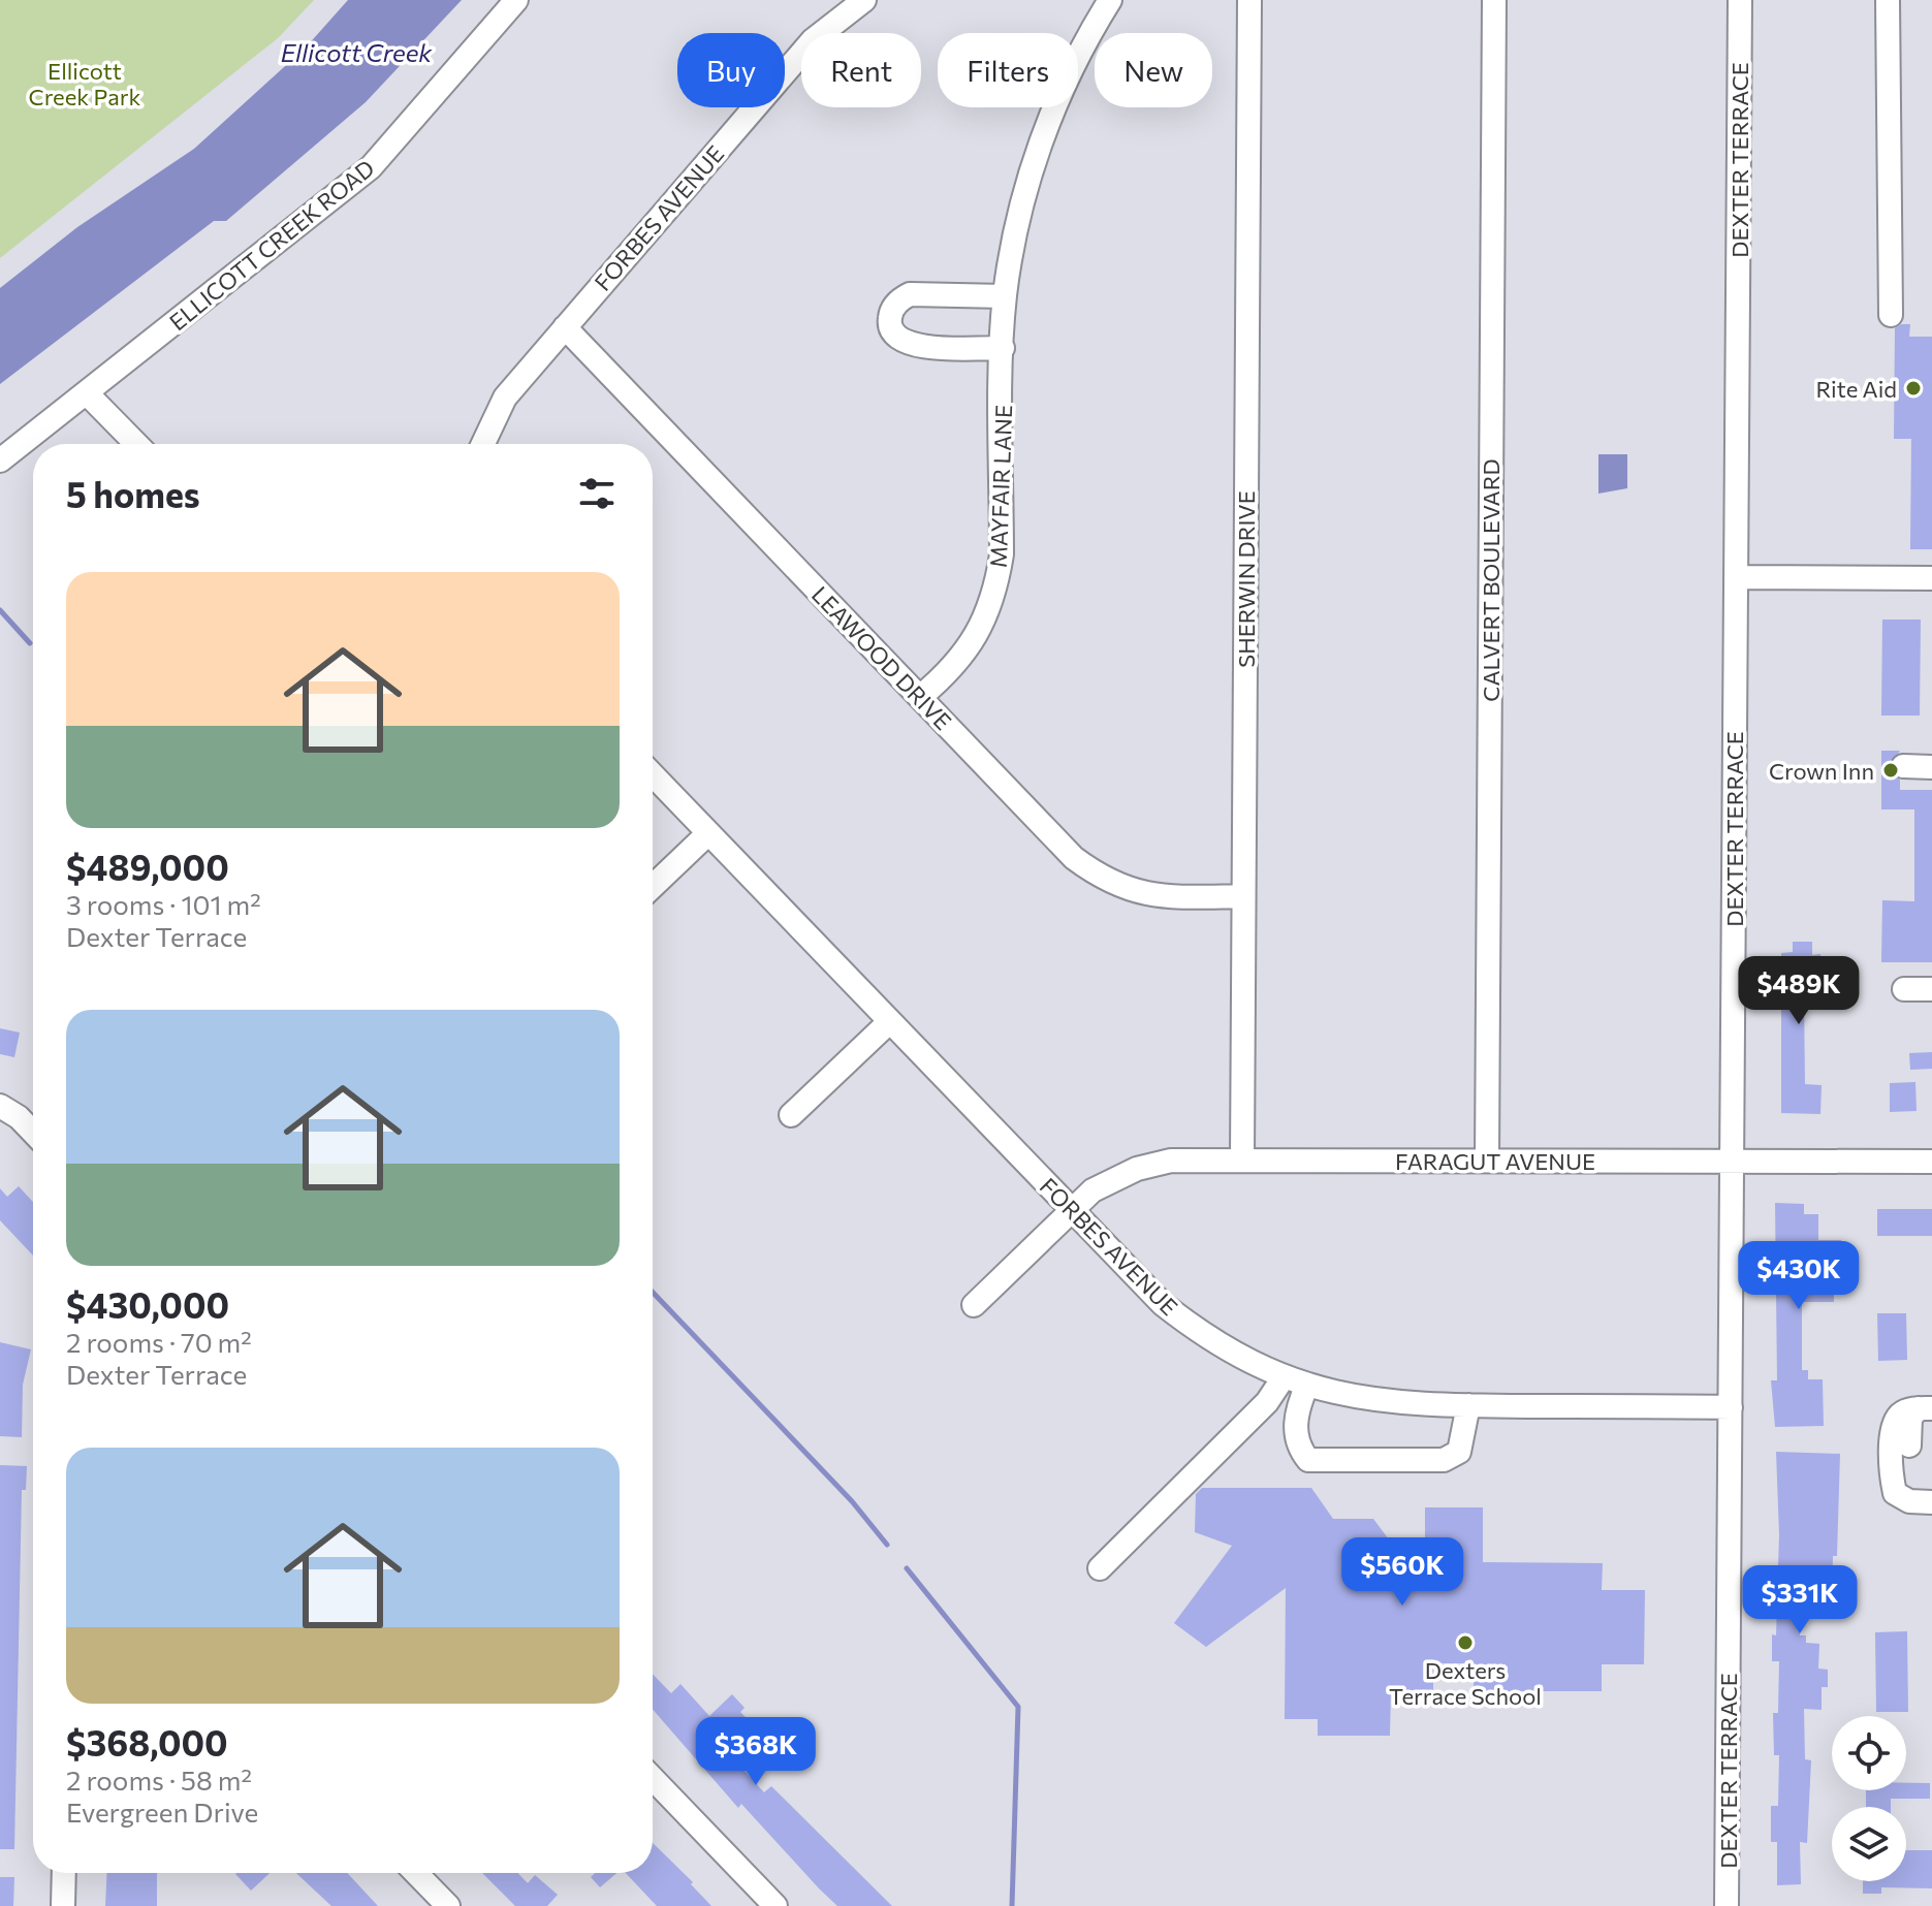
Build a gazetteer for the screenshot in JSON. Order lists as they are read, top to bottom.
{
  "streets": {
    "street": [
      "DEXTER TERRACE",
      "FORBES AVENUE",
      "ELLICOTT CREEK ROAD",
      "MAYFAIR LANE",
      "SHERWIN DRIVE",
      "CALVERT BOULEVARD",
      "LEAWOOD DRIVE",
      "FARAGUT AVENUE"
    ]
  },
  "crossings": [
    ["DEXTER TERRACE", "FORBES AVENUE"],
    ["DEXTER TERRACE", "FARAGUT AVENUE"],
    ["FORBES AVENUE", "LEAWOOD DRIVE"],
    ["FORBES AVENUE", "FARAGUT AVENUE"],
    ["MAYFAIR LANE", "LEAWOOD DRIVE"],
    ["SHERWIN DRIVE", "LEAWOOD DRIVE"],
    ["SHERWIN DRIVE", "FARAGUT AVENUE"],
    ["CALVERT BOULEVARD", "FARAGUT AVENUE"]
  ],
  "water": ["Ellicott Creek"],
  "parks": ["Ellicott Creek Park"],
  "places": ["Rite Aid", "Crown Inn", "Dexters Terrace School"],
  "page": {
    "chip": [
      "Buy",
      "Rent",
      "Filters",
      "New"
    ],
    "heading": "5 homes",
    "list": [
      {
        "name": "$489,000",
        "note": "3 rooms · 101 m² · Dexter Terrace"
      },
      {
        "name": "$430,000",
        "note": "2 rooms · 70 m² · Dexter Terrace"
      },
      {
        "name": "$368,000",
        "note": "2 rooms · 58 m² · Evergreen Drive"
      }
    ],
    "price": [
      "$489K",
      "$430K",
      "$560K",
      "$331K",
      "$368K"
    ]
  }
}
